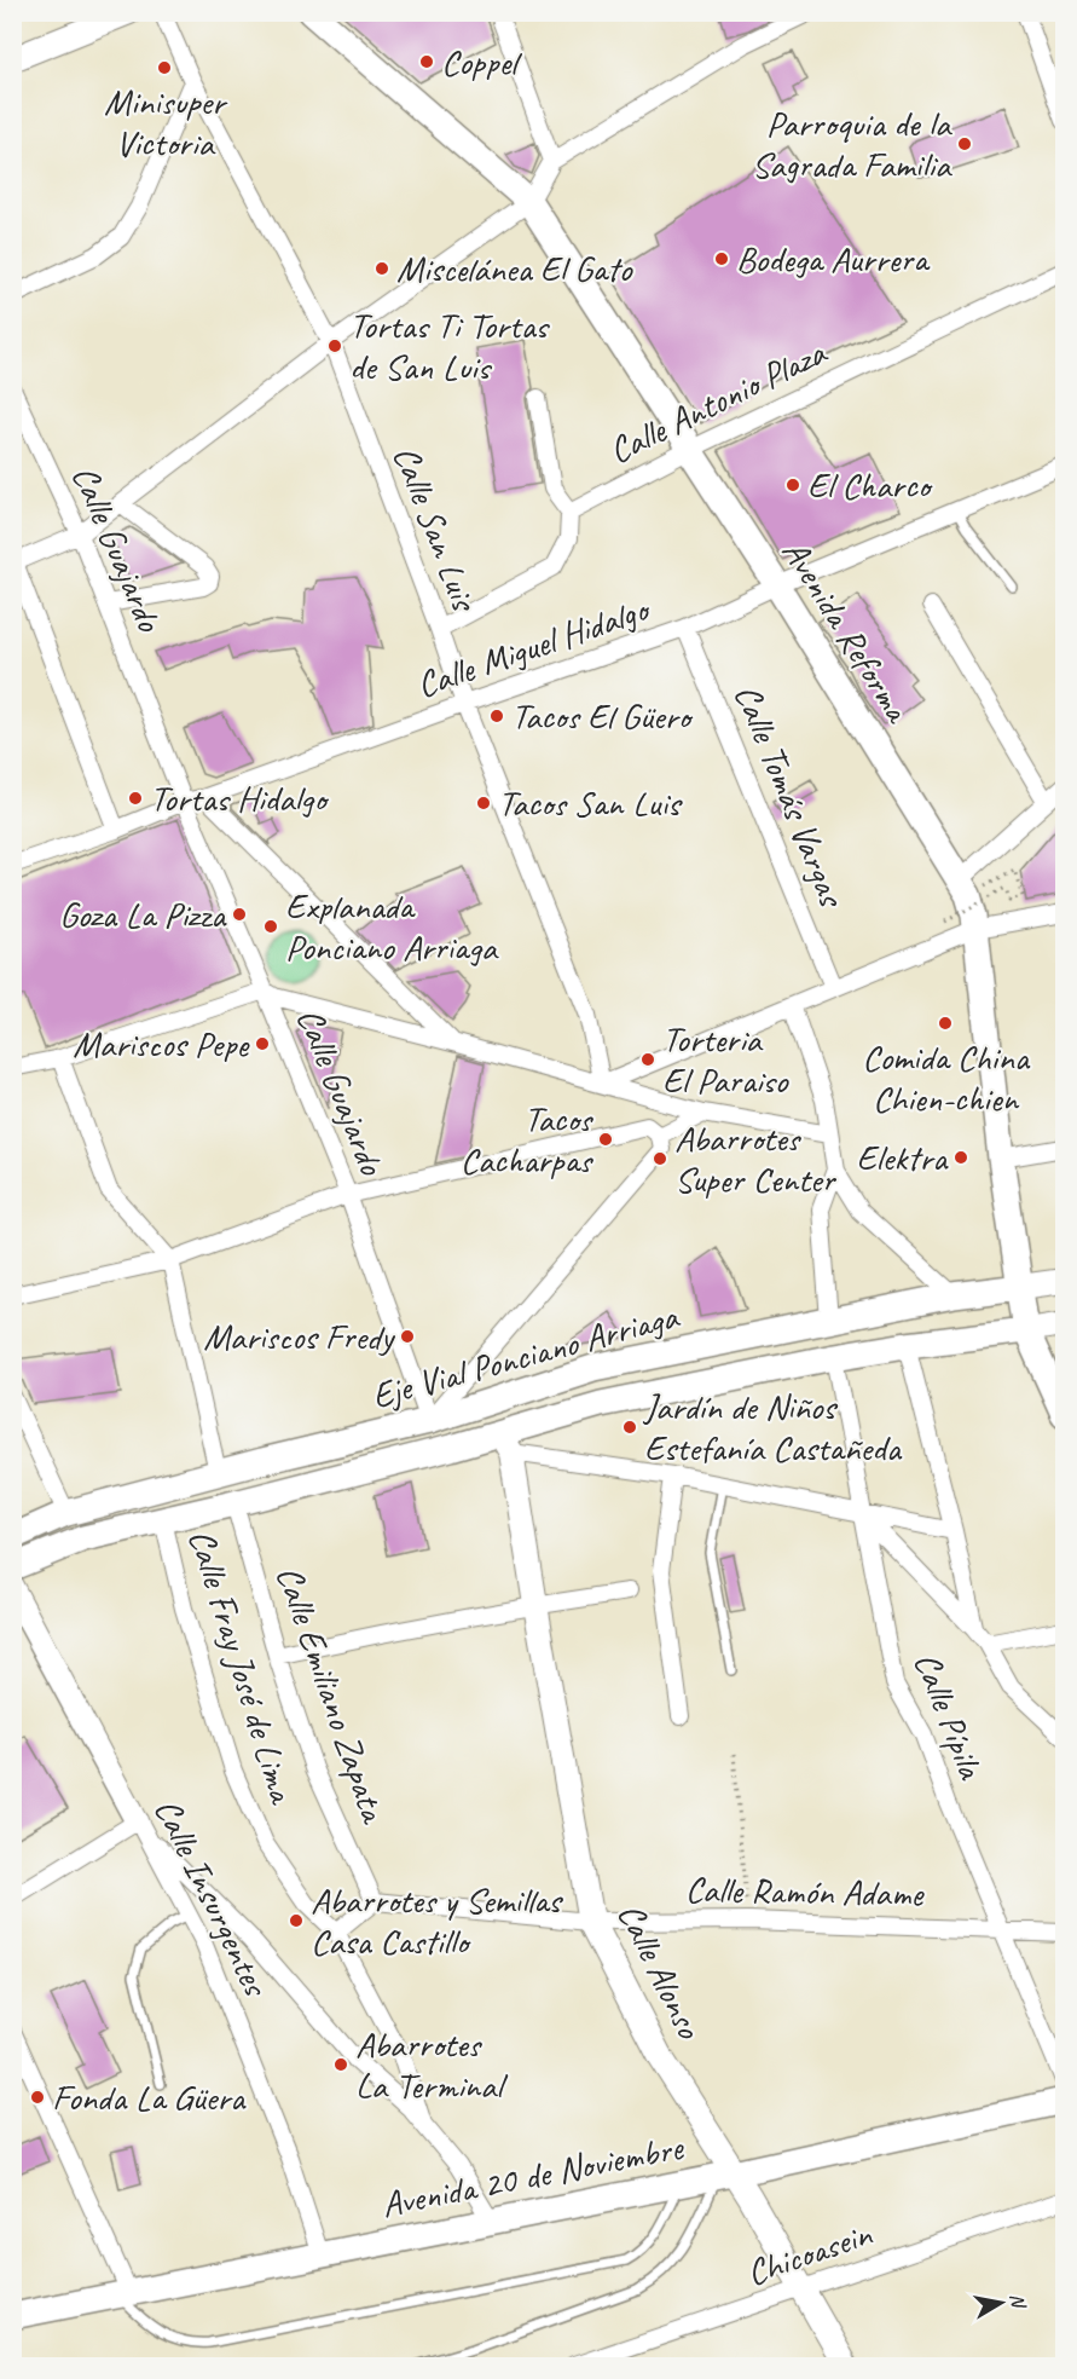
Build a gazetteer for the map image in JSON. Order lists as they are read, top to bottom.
{
  "streets": {
    "main road": ["Avenida Reforma", "Eje Vial Ponciano Arriaga", "Avenida 20 de Noviembre"],
    "street": [
      "Calle Antonio Plaza",
      "Calle San Luis",
      "Calle Guajardo",
      "Calle Miguel Hidalgo",
      "Calle Tomás Vargas",
      "Calle Fray José de Lima",
      "Calle Emiliano Zapata",
      "Calle Pípila",
      "Calle Ramón Adame",
      "Calle Insurgentes",
      "Calle Alonso",
      "Chicoasein"
    ]
  },
  "crossings": [
    ["Calle Antonio Plaza", "Avenida Reforma"],
    ["Calle San Luis", "Calle Miguel Hidalgo"],
    ["Calle Guajardo", "Calle Miguel Hidalgo"],
    ["Calle Guajardo", "Eje Vial Ponciano Arriaga"],
    ["Avenida Reforma", "Calle Miguel Hidalgo"],
    ["Avenida Reforma", "Eje Vial Ponciano Arriaga"],
    ["Calle Miguel Hidalgo", "Calle Tomás Vargas"],
    ["Eje Vial Ponciano Arriaga", "Calle Fray José de Lima"],
    ["Eje Vial Ponciano Arriaga", "Calle Emiliano Zapata"],
    ["Eje Vial Ponciano Arriaga", "Calle Pípila"],
    ["Eje Vial Ponciano Arriaga", "Calle Alonso"],
    ["Calle Emiliano Zapata", "Calle Ramón Adame"],
    ["Calle Pípila", "Calle Ramón Adame"],
    ["Calle Ramón Adame", "Calle Alonso"],
    ["Calle Insurgentes", "Avenida 20 de Noviembre"],
    ["Calle Alonso", "Avenida 20 de Noviembre"],
    ["Calle Alonso", "Chicoasein"]
  ],
  "places": [
    "Coppel",
    "Minisuper Victoria",
    "Parroquia de la Sagrada Familia",
    "Bodega Aurrera",
    "Miscelánea El Gato",
    "Tortas Ti Tortas de San Luis",
    "El Charco",
    "Tacos El Güero",
    "Tortas Hidalgo",
    "Tacos San Luis",
    "Goza La Pizza",
    "Explanada Ponciano Arriaga",
    "Comida China Chien-chien",
    "Mariscos Pepe",
    "Torteria El Paraiso",
    "Tacos Cacharpas",
    "Elektra",
    "Abarrotes Super Center",
    "Mariscos Fredy",
    "Jardín de Niños Estefanía Castañeda",
    "Abarrotes y Semillas Casa Castillo",
    "Abarrotes La Terminal",
    "Fonda La Güera"
  ],
  "north": "right"
}
